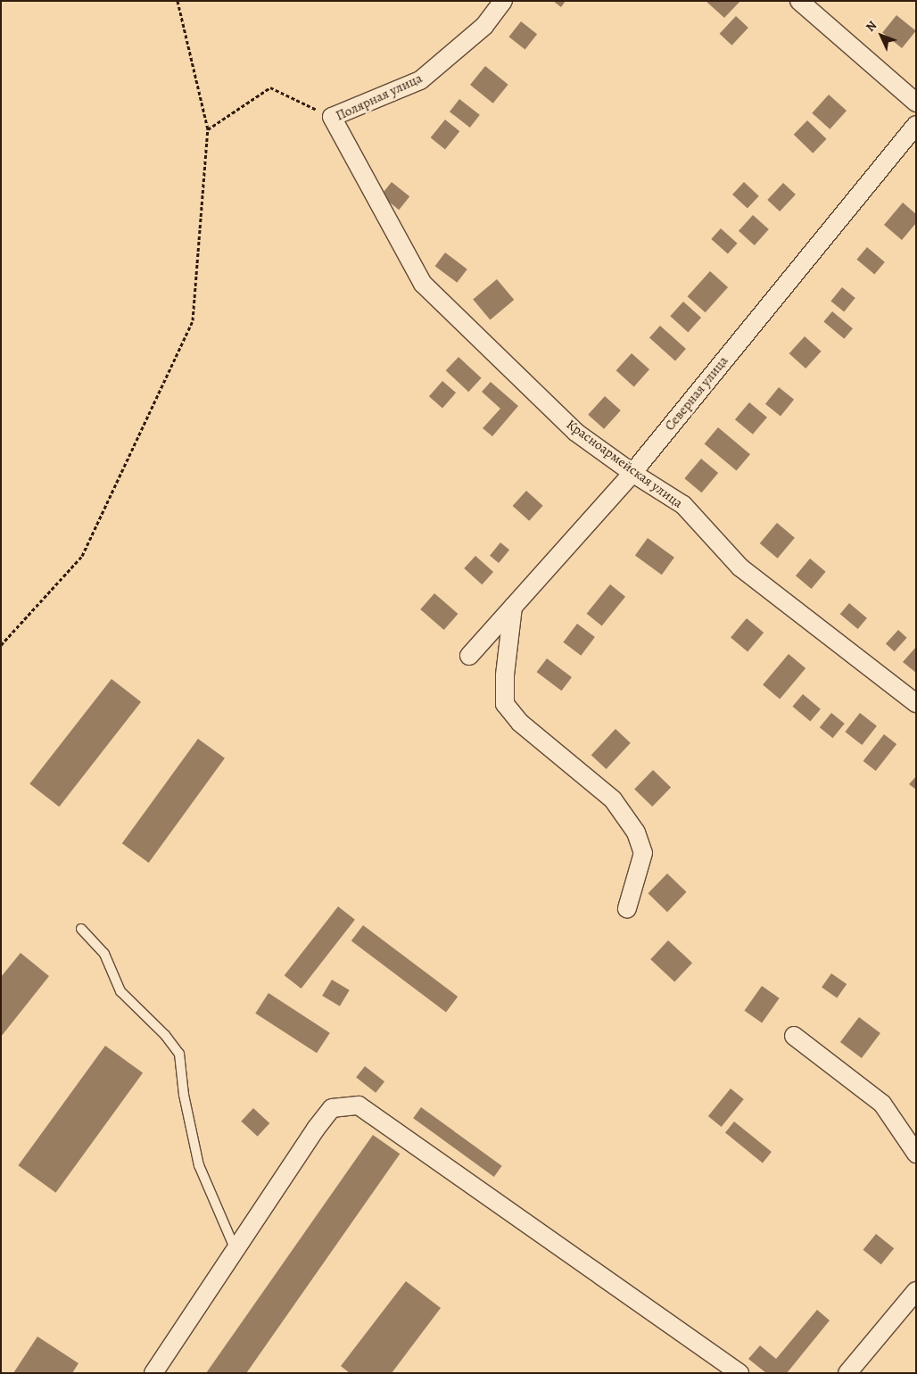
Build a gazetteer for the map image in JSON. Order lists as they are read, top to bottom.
{
  "streets": {
    "street": ["Полярная улица", "Северная улица", "Красноармейская улица"]
  },
  "crossings": [
    ["Полярная улица", "Красноармейская улица"],
    ["Северная улица", "Красноармейская улица"]
  ],
  "north": "top left"
}
